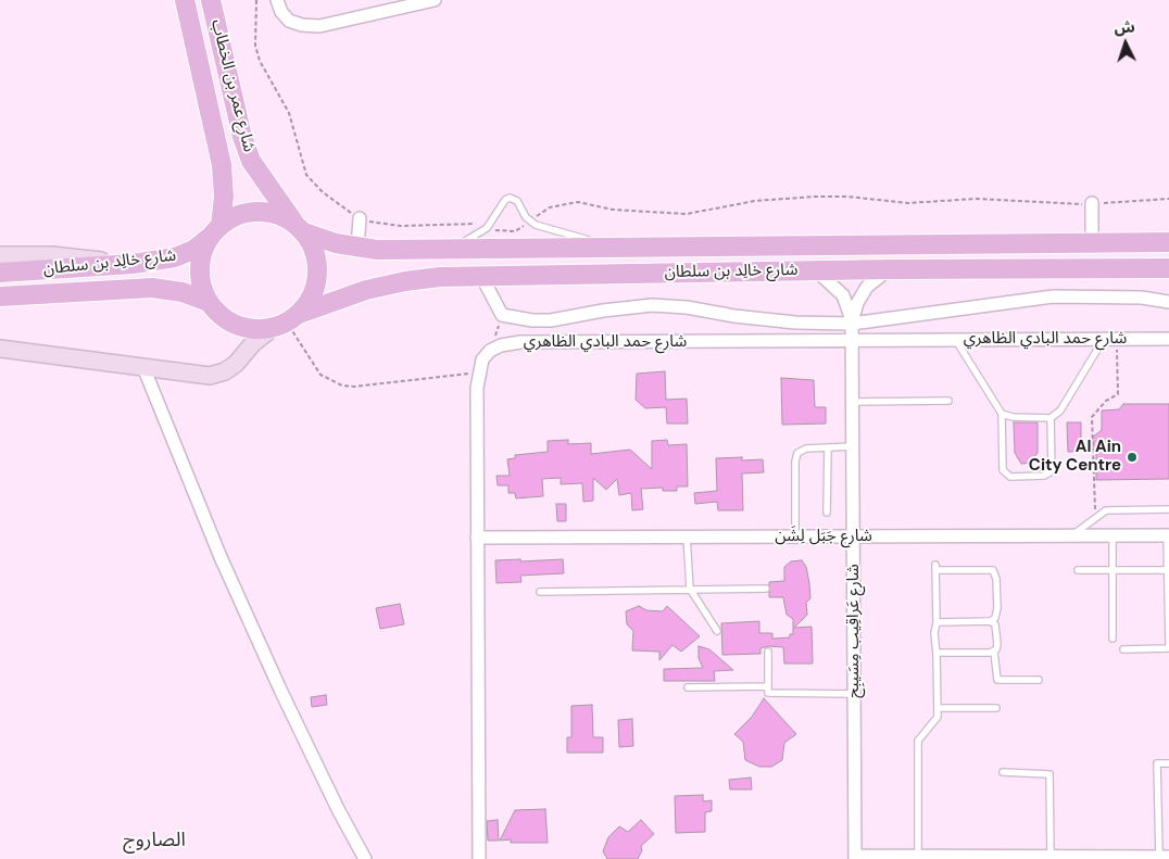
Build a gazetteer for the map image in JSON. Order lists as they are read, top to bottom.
{
  "streets": {
    "main road": ["شارع عمر بن الخطاب", "شارع خالِد بن سلطان"],
    "street": ["شارع حمد البادي الظاهري", "شارع جَبَل لِشَن", "شارع عَراقِيب مِسَيبِح"]
  },
  "crossings": [
    ["شارع عمر بن الخطاب", "شارع خالِد بن سلطان"],
    ["شارع خالِد بن سلطان", "شارع عَراقِيب مِسَيبِح"],
    ["شارع حمد البادي الظاهري", "شارع عَراقِيب مِسَيبِح"],
    ["شارع جَبَل لِشَن", "شارع عَراقِيب مِسَيبِح"]
  ],
  "districts": ["الصاروج"],
  "places": ["Al Ain City Centre"],
  "north": "top"
}
